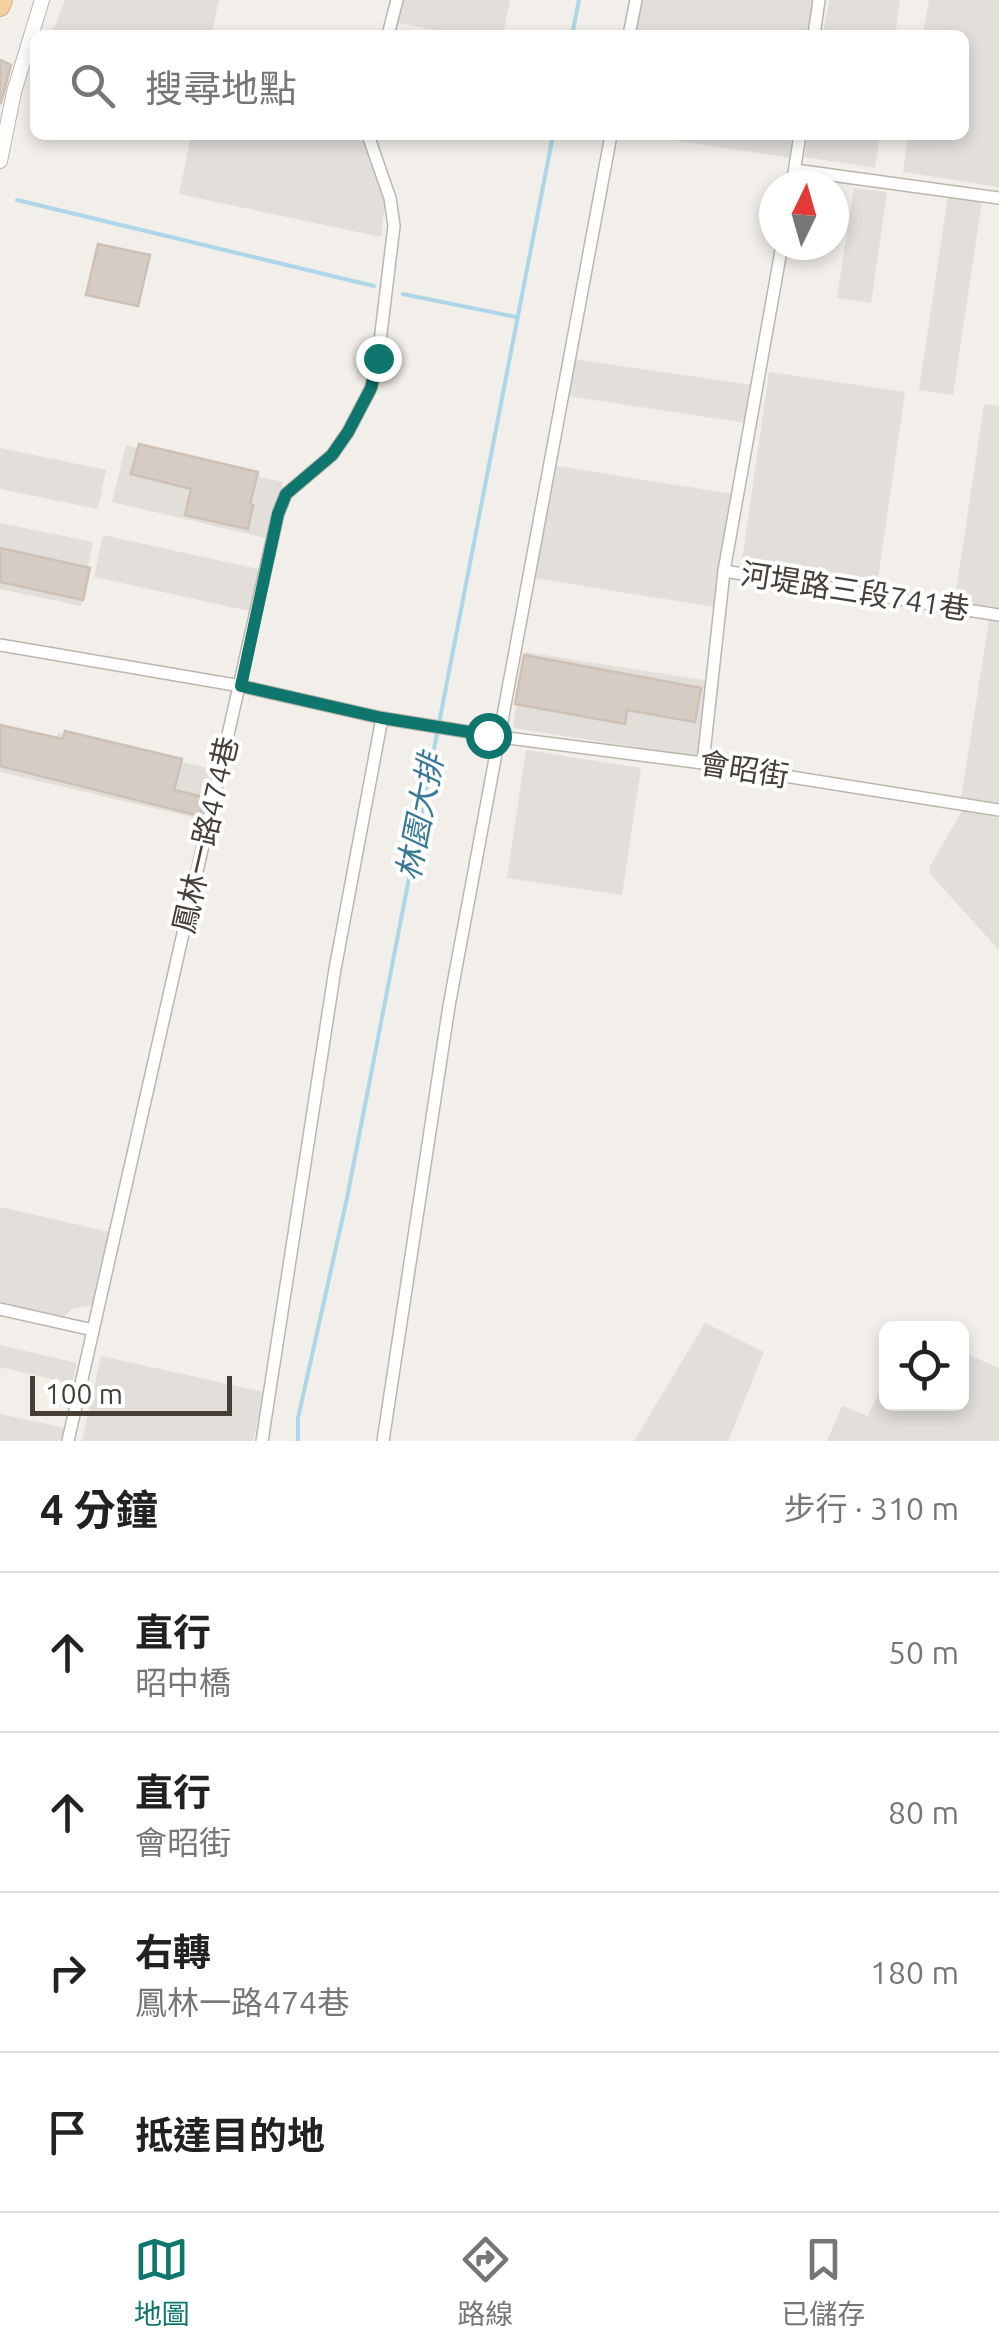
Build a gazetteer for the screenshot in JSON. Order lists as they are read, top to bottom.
{
  "streets": {
    "street": ["河堤路三段741巷", "會昭街", "鳳林一路474巷"]
  },
  "crossings": [
    ["河堤路三段741巷", "會昭街"]
  ],
  "water": ["林園大排"],
  "scale_bar": "100 m",
  "north": "top",
  "page": {
    "search": "搜尋地點",
    "scale": "100 m",
    "heading": ["4 分鐘", "步行 · 310 m"],
    "list": [
      ["直行", "昭中橋", "50 m"],
      ["直行", "會昭街", "80 m"],
      ["右轉", "鳳林一路474巷", "180 m"],
      "抵達目的地"
    ],
    "nav": ["地圖", "路線", "已儲存"]
  }
}
